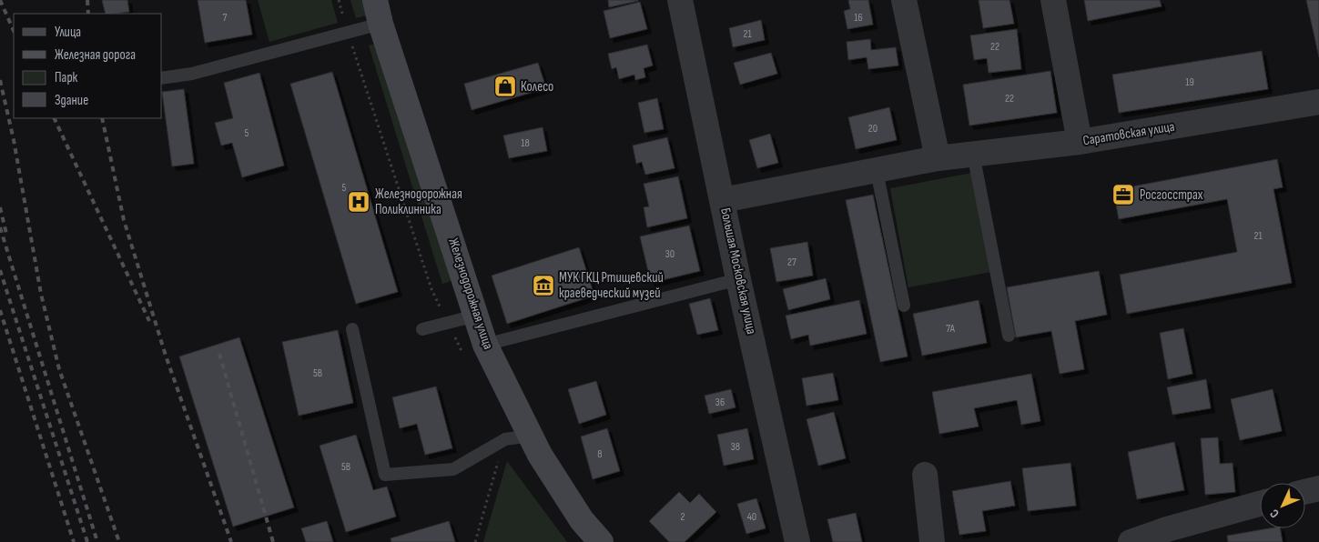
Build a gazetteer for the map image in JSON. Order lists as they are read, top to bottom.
{
  "streets": {
    "street": ["Саратовская улица", "Большая Московская улица", "Железнодорожная улица"]
  },
  "crossings": [
    ["Саратовская улица", "Большая Московская улица"]
  ],
  "places": {
    "shop": ["Колесо"],
    "office": ["Росгосстрах"],
    "hospital": ["Железнодорожная Поликлинника"],
    "museum": ["МУК ГКЦ Ртищевский краеведческий музей"]
  },
  "house_numbers": [
    "7",
    "16",
    "21",
    "22",
    "19",
    "22",
    "20",
    "5",
    "18",
    "5",
    "21",
    "30",
    "27",
    "7А",
    "5В",
    "36",
    "38",
    "8",
    "5В",
    "2",
    "40"
  ],
  "legend": [
    "Улица",
    "Железная дорога",
    "Парк",
    "Здание"
  ],
  "north": "bottom left"
}
